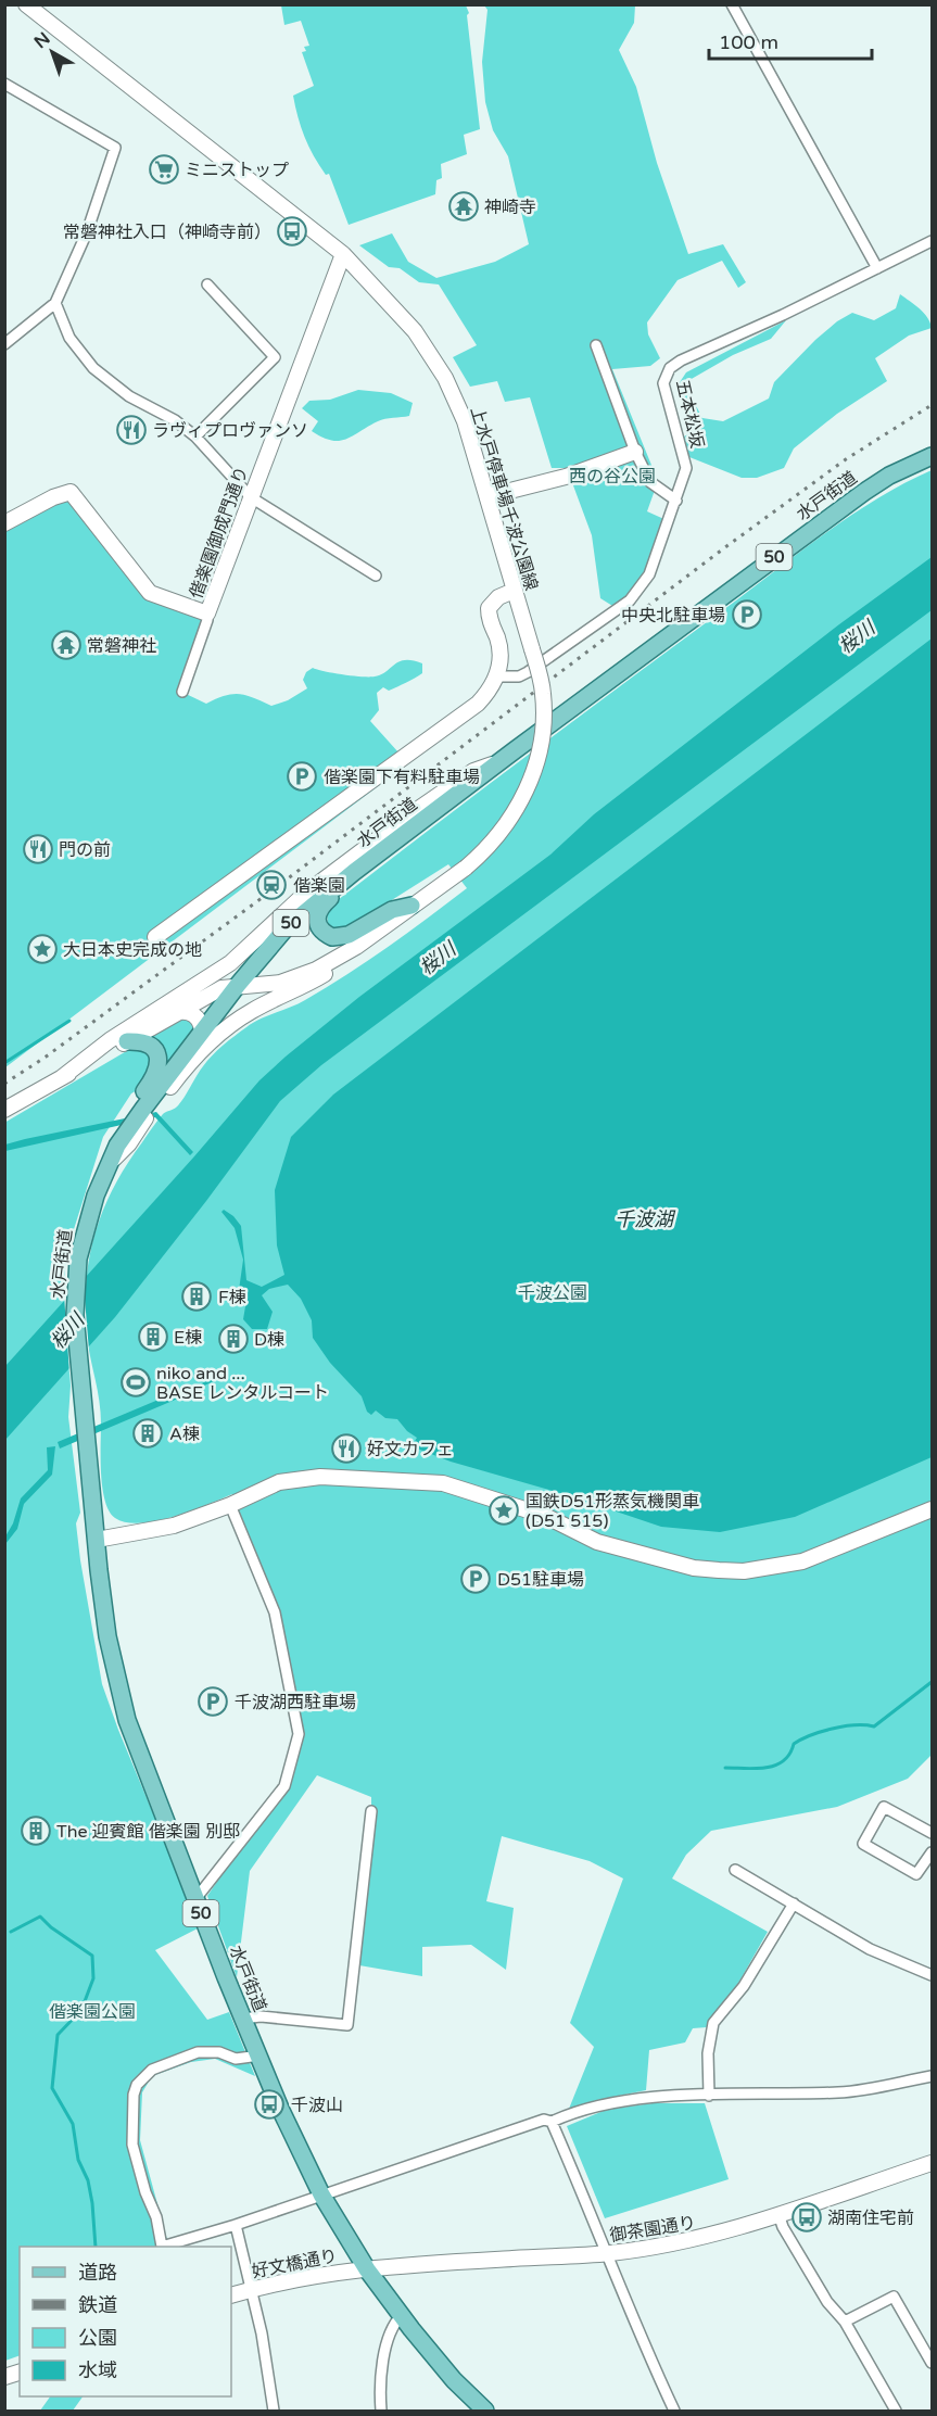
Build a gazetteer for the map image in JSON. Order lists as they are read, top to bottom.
{
  "streets": {
    "main road": ["水戸街道", "50"],
    "street": [
      "五本松坂",
      "上水戸停車場千波公園線",
      "偕楽園御成門通り",
      "御茶園通り",
      "好文橋通り"
    ]
  },
  "crossings": [
    ["水戸街道", "上水戸停車場千波公園線"],
    ["水戸街道", "御茶園通り"],
    ["水戸街道", "好文橋通り"],
    ["上水戸停車場千波公園線", "偕楽園御成門通り"],
    ["御茶園通り", "好文橋通り"]
  ],
  "water": ["桜川", "千波湖"],
  "parks": ["西の谷公園", "千波公園", "偕楽園公園"],
  "places": {
    "supermarket": ["ミニストップ"],
    "temple": ["神崎寺", "常磐神社"],
    "bus stop": ["常磐神社入口（神崎寺前）", "千波山", "湖南住宅前"],
    "restaurant": ["ラヴィプロヴァンソ", "門の前", "好文カフェ"],
    "parking": [
      "中央北駐車場",
      "偕楽園下有料駐車場",
      "D51駐車場",
      "千波湖西駐車場"
    ],
    "station": ["偕楽園"],
    "place": ["大日本史完成の地", "国鉄D51形蒸気機関車 (D51 515)"],
    "building": [
      "F棟",
      "E棟",
      "D棟",
      "A棟",
      "The 迎賓館 偕楽園 別邸"
    ],
    "sports": ["niko and ... BASE レンタルコート"]
  },
  "legend": [
    "道路",
    "鉄道",
    "公園",
    "水域"
  ],
  "scale_bar": "100 m",
  "north": "top left"
}
